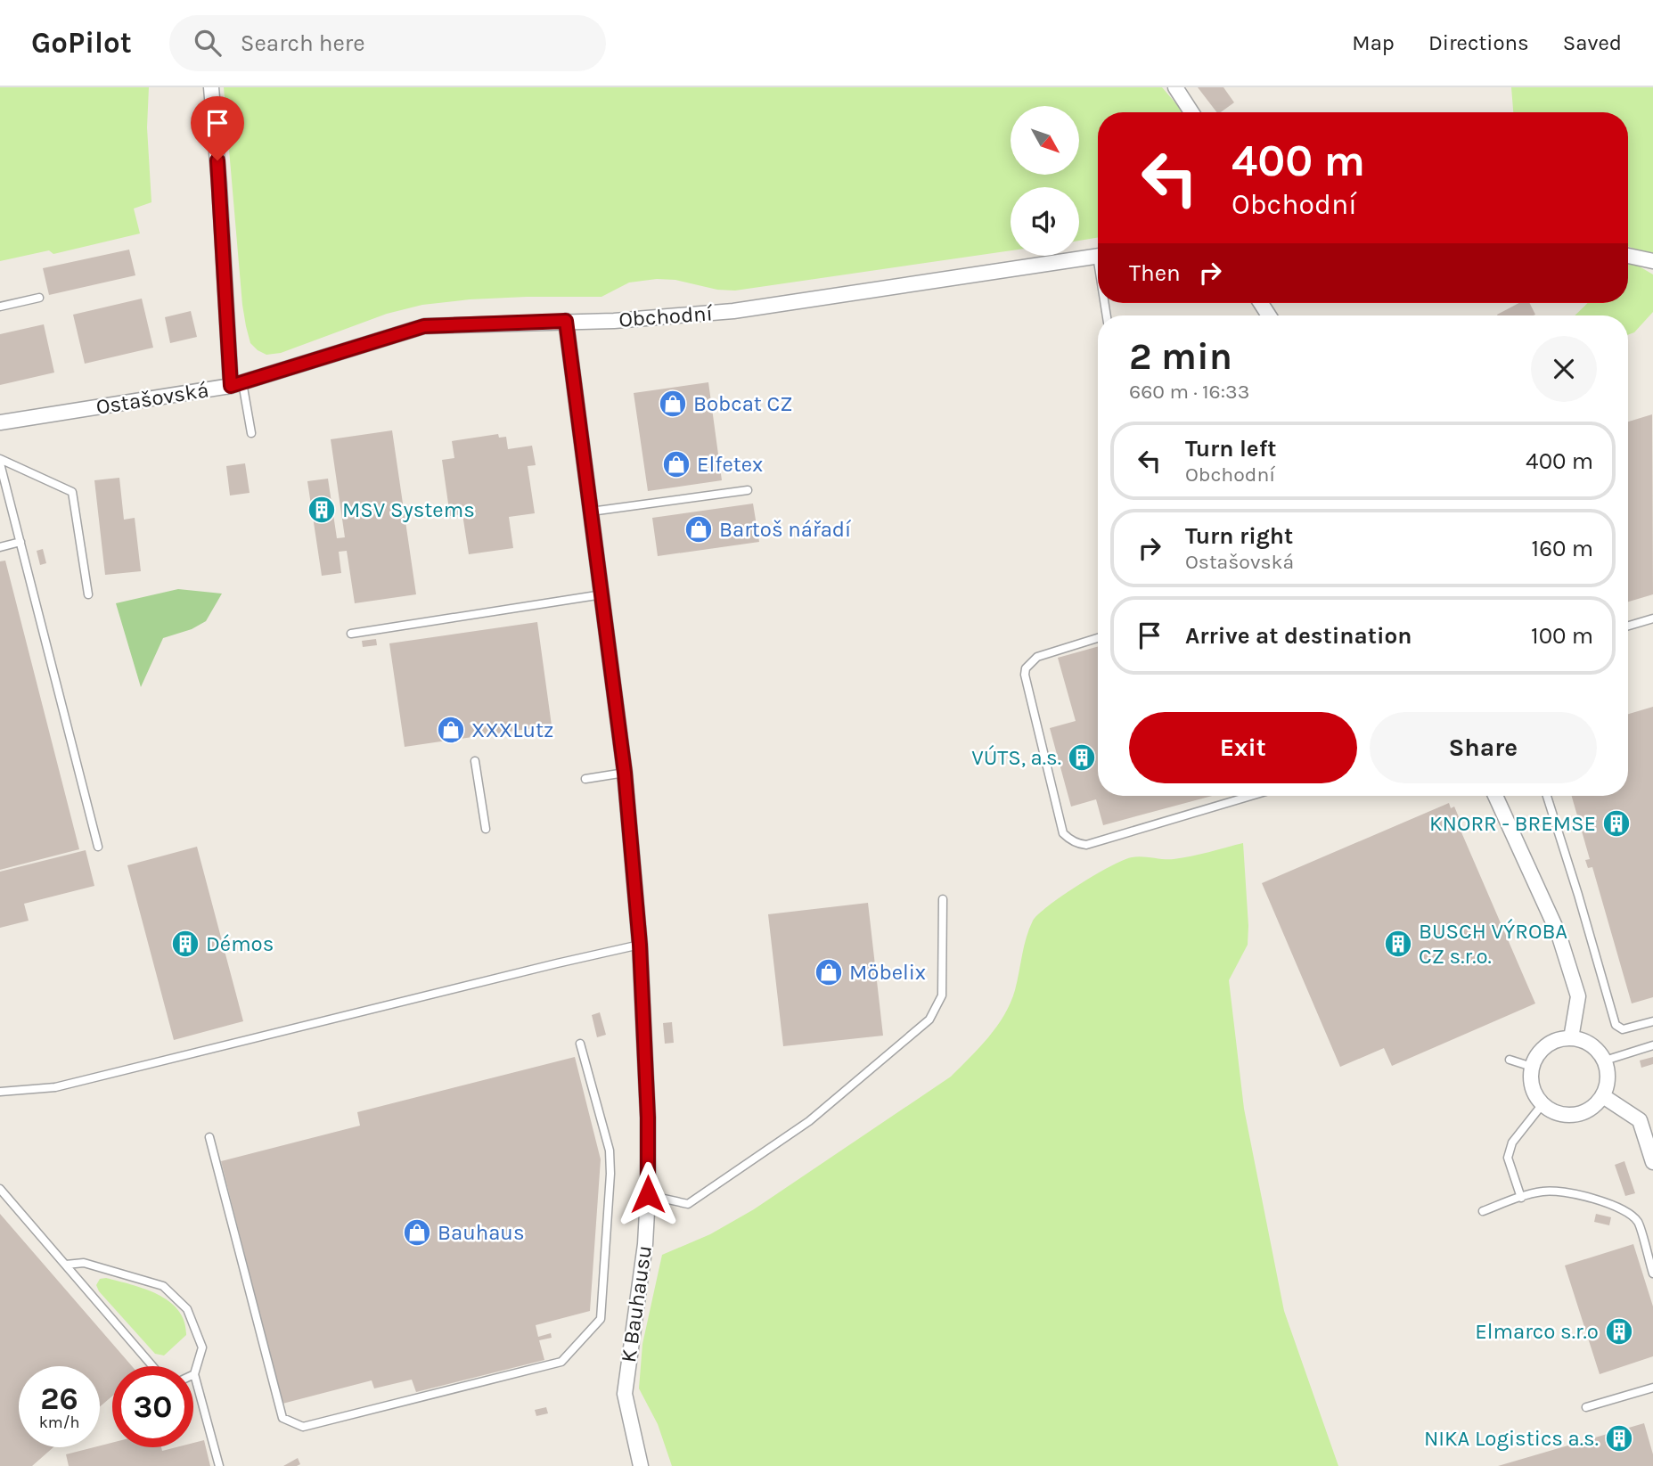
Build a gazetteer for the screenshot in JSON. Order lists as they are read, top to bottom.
{
  "streets": {
    "street": ["Obchodní", "Ostašovská", "K Bauhausu"]
  },
  "crossings": [
    ["Obchodní", "Ostašovská"],
    ["Obchodní", "K Bauhausu"]
  ],
  "places": {
    "shop": [
      "Bobcat CZ",
      "Elfetex",
      "Bartoš nářadí",
      "XXXLutz",
      "Möbelix",
      "Bauhaus"
    ],
    "building": [
      "MSV Systems",
      "VÚTS, a.s.",
      "KNORR - BREMSE",
      "Démos",
      "BUSCH VÝROBA CZ s.r.o.",
      "Elmarco s.r.o",
      "NIKA Logistics a.s."
    ]
  },
  "north": "bottom right",
  "page": {
    "header": "GoPilot",
    "search": "Search here",
    "nav": ["Map", "Directions", "Saved"],
    "turn": ["400 m", "Obchodní"],
    "then": "Then",
    "heading": ["2 min", "660 m · 16:33"],
    "list": [
      {
        "name": "Turn left",
        "note": "Obchodní",
        "value": "400 m"
      },
      {
        "name": "Turn right",
        "note": "Ostašovská",
        "value": "160 m"
      },
      {
        "name": "Arrive at destination",
        "value": "100 m"
      }
    ],
    "buttons": ["Exit", "Share"],
    "speed": "26 km/h",
    "limit": "30"
  }
}
